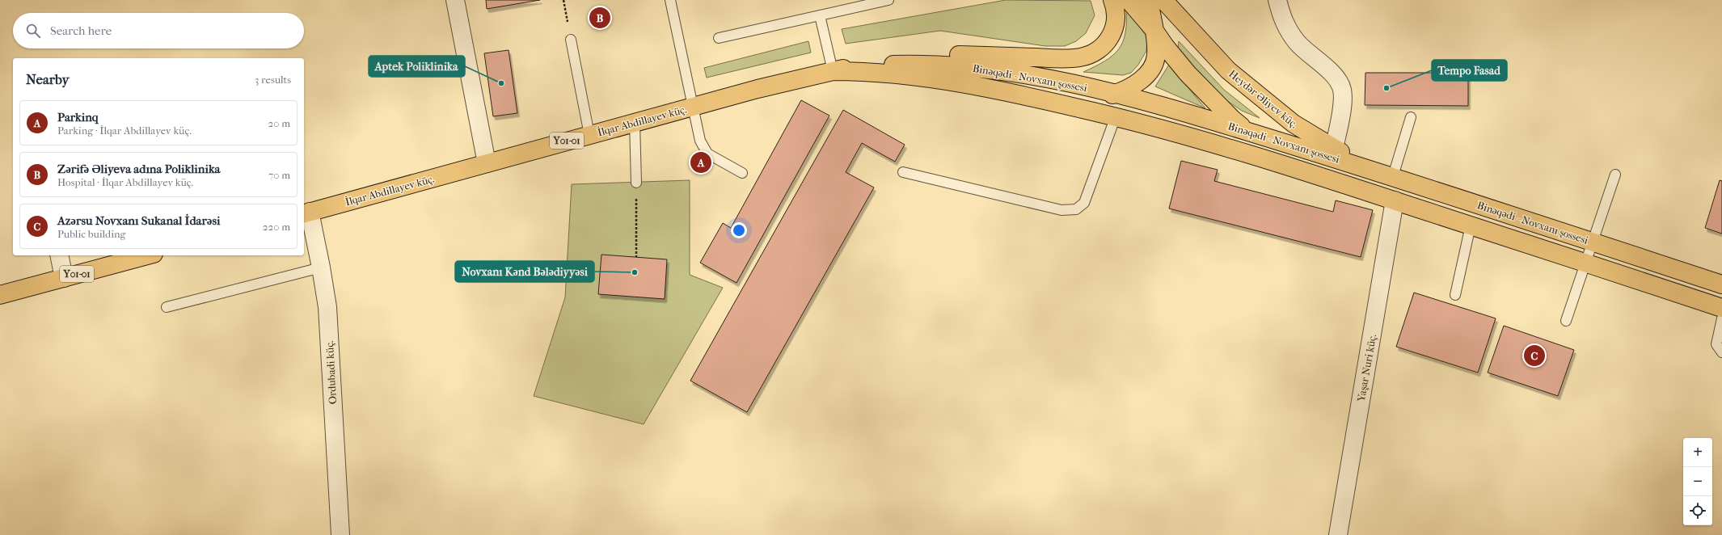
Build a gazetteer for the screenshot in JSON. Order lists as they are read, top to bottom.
{
  "streets": {
    "main road": [
      "Binəqədi - Novxanı şossesi",
      "Heydər Əliyev küç.",
      "İlqar Abdillayev küç.",
      "Y01-01"
    ],
    "street": ["Yaşar Nuri küç.", "Ordubadi küç."]
  },
  "crossings": [
    ["Binəqədi - Novxanı şossesi", "Heydər Əliyev küç."],
    ["Binəqədi - Novxanı şossesi", "İlqar Abdillayev küç."],
    ["Binəqədi - Novxanı şossesi", "Yaşar Nuri küç."],
    ["İlqar Abdillayev küç.", "Ordubadi küç."]
  ],
  "places": ["Aptek Poliklinika", "Tempo Fasad", "Novxanı Kənd Bələdiyyəsi"],
  "page": {
    "pins": ["B", "A", "C"],
    "search": "Search here",
    "heading": ["Nearby", "3 results"],
    "list": [
      {
        "mark": "A",
        "name": "Parkinq",
        "note": "Parking · İlqar Abdillayev küç.",
        "value": "20 m"
      },
      {
        "mark": "B",
        "name": "Zərifə Əliyeva adına Poliklinika",
        "note": "Hospital · İlqar Abdillayev küç.",
        "value": "70 m"
      },
      {
        "mark": "C",
        "name": "Azərsu Novxanı Sukanal İdarəsi",
        "note": "Public building",
        "value": "220 m"
      }
    ],
    "map_buttons": ["+", "−"]
  }
}
